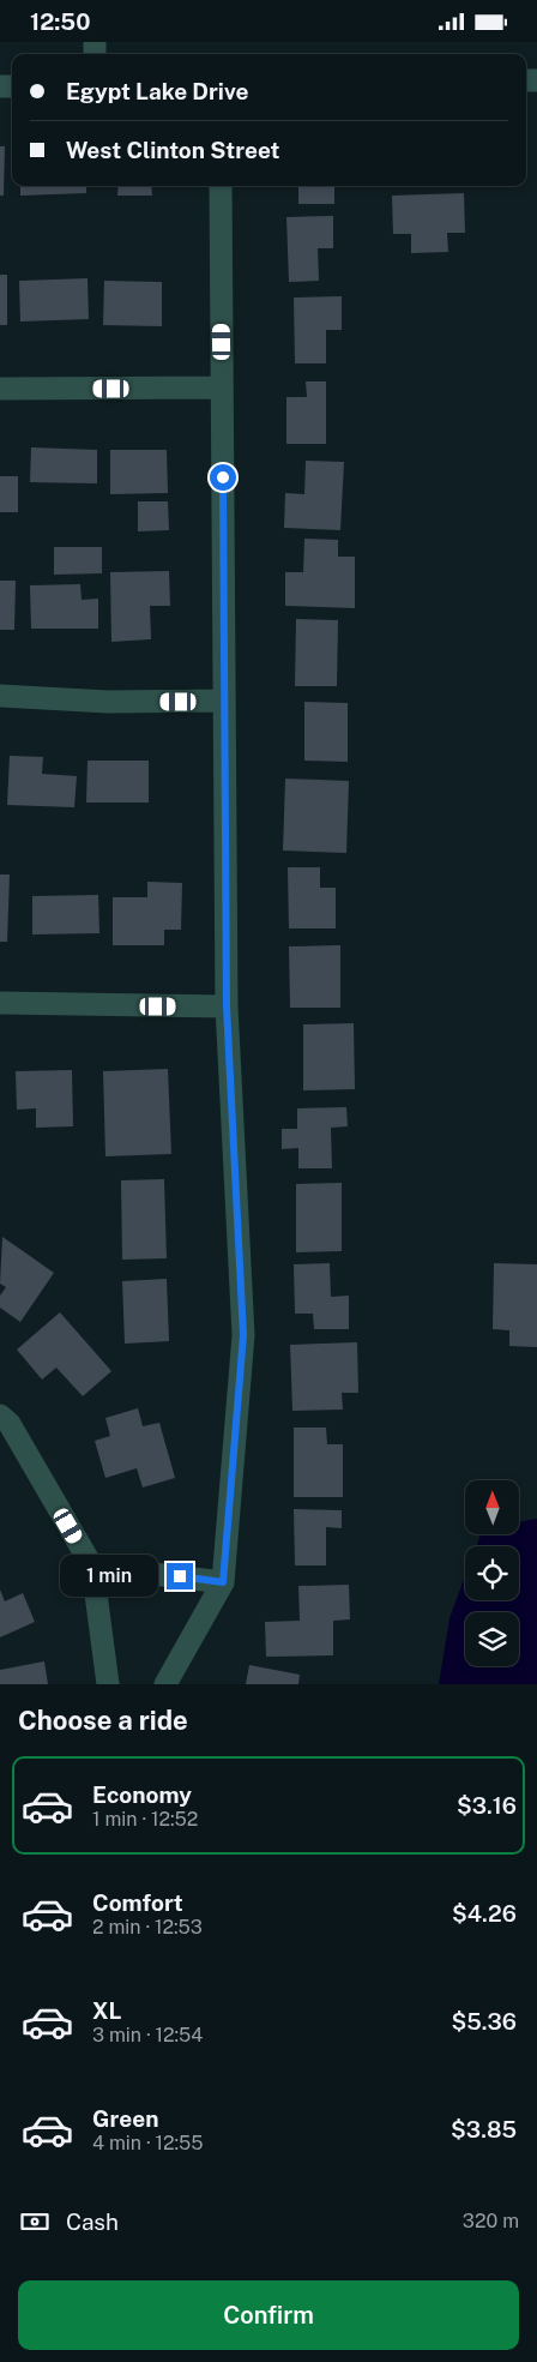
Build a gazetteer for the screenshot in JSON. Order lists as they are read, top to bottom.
{
  "north": "top",
  "page": {
    "status": "12:50",
    "banner": ["Egypt Lake Drive", "West Clinton Street"],
    "bubble": "1 min",
    "heading": "Choose a ride",
    "list": [
      {
        "name": "Economy",
        "note": "1 min · 12:52",
        "value": "$3.16"
      },
      {
        "name": "Comfort",
        "note": "2 min · 12:53",
        "value": "$4.26"
      },
      {
        "name": "XL",
        "note": "3 min · 12:54",
        "value": "$5.36"
      },
      {
        "name": "Green",
        "note": "4 min · 12:55",
        "value": "$3.85"
      }
    ],
    "pay": ["Cash", "320 m"],
    "buttons": "Confirm"
  }
}
